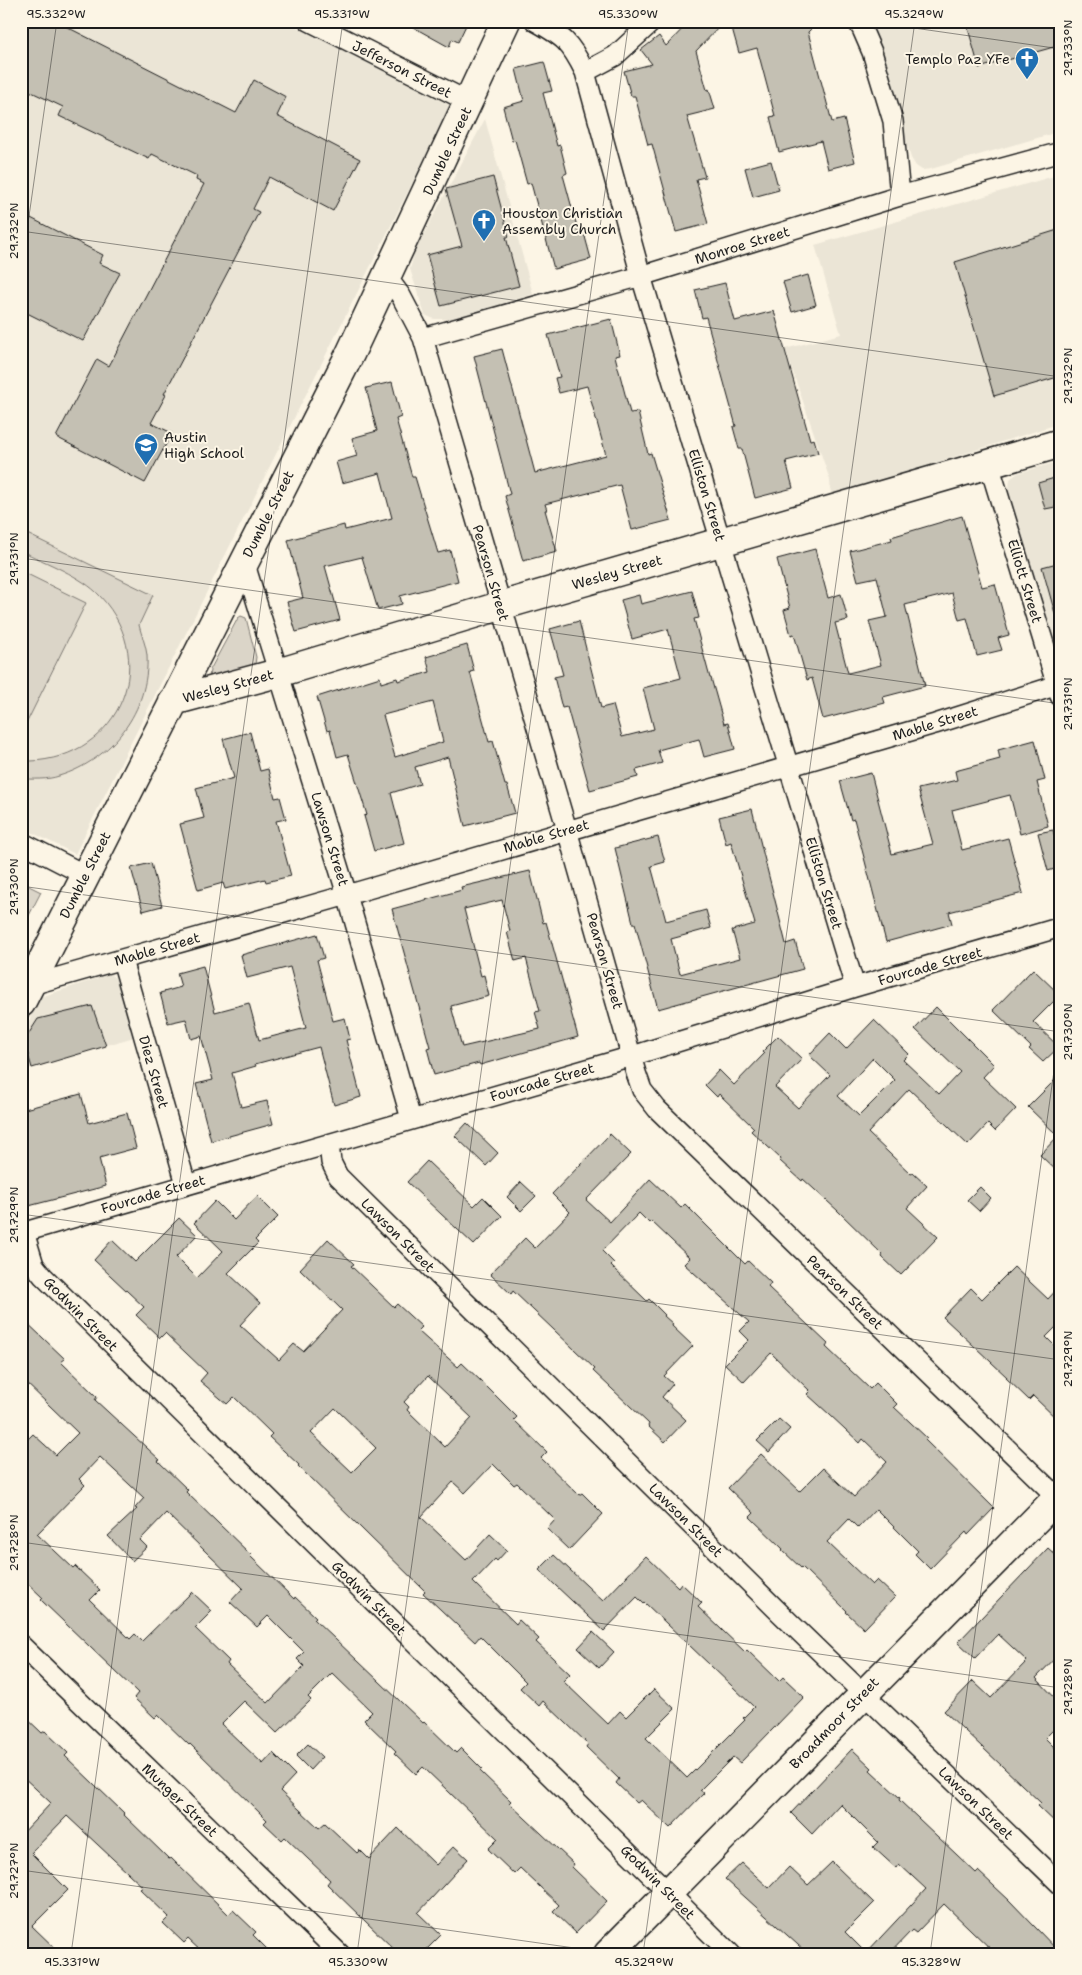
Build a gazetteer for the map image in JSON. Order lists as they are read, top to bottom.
{
  "streets": {
    "street": [
      "Jefferson Street",
      "Dumble Street",
      "Monroe Street",
      "Elliston Street",
      "Wesley Street",
      "Pearson Street",
      "Elliott Street",
      "Mable Street",
      "Lawson Street",
      "Fourcade Street",
      "Diez Street",
      "Godwin Street",
      "Broadmoor Street",
      "Munger Street"
    ]
  },
  "crossings": [
    ["Jefferson Street", "Dumble Street"],
    ["Dumble Street", "Wesley Street"],
    ["Dumble Street", "Pearson Street"],
    ["Dumble Street", "Mable Street"],
    ["Dumble Street", "Lawson Street"],
    ["Monroe Street", "Elliston Street"],
    ["Monroe Street", "Pearson Street"],
    ["Elliston Street", "Wesley Street"],
    ["Elliston Street", "Mable Street"],
    ["Elliston Street", "Fourcade Street"],
    ["Wesley Street", "Pearson Street"],
    ["Wesley Street", "Elliott Street"],
    ["Wesley Street", "Lawson Street"],
    ["Pearson Street", "Mable Street"],
    ["Pearson Street", "Fourcade Street"],
    ["Pearson Street", "Broadmoor Street"],
    ["Elliott Street", "Mable Street"],
    ["Mable Street", "Lawson Street"],
    ["Mable Street", "Diez Street"],
    ["Lawson Street", "Fourcade Street"],
    ["Lawson Street", "Broadmoor Street"],
    ["Fourcade Street", "Diez Street"],
    ["Fourcade Street", "Godwin Street"],
    ["Godwin Street", "Broadmoor Street"]
  ],
  "places": {
    "church": ["Templo Paz YFe", "Houston Christian Assembly Church"],
    "school or university": ["Austin High School"]
  },
  "coordinates": [
    "95.332°W",
    "95.331°W",
    "95.330°W",
    "95.329°W",
    "29.733°N",
    "29.732°N",
    "29.731°N",
    "29.730°N",
    "29.729°N",
    "29.728°N",
    "29.727°N",
    "95.328°W"
  ]
}
